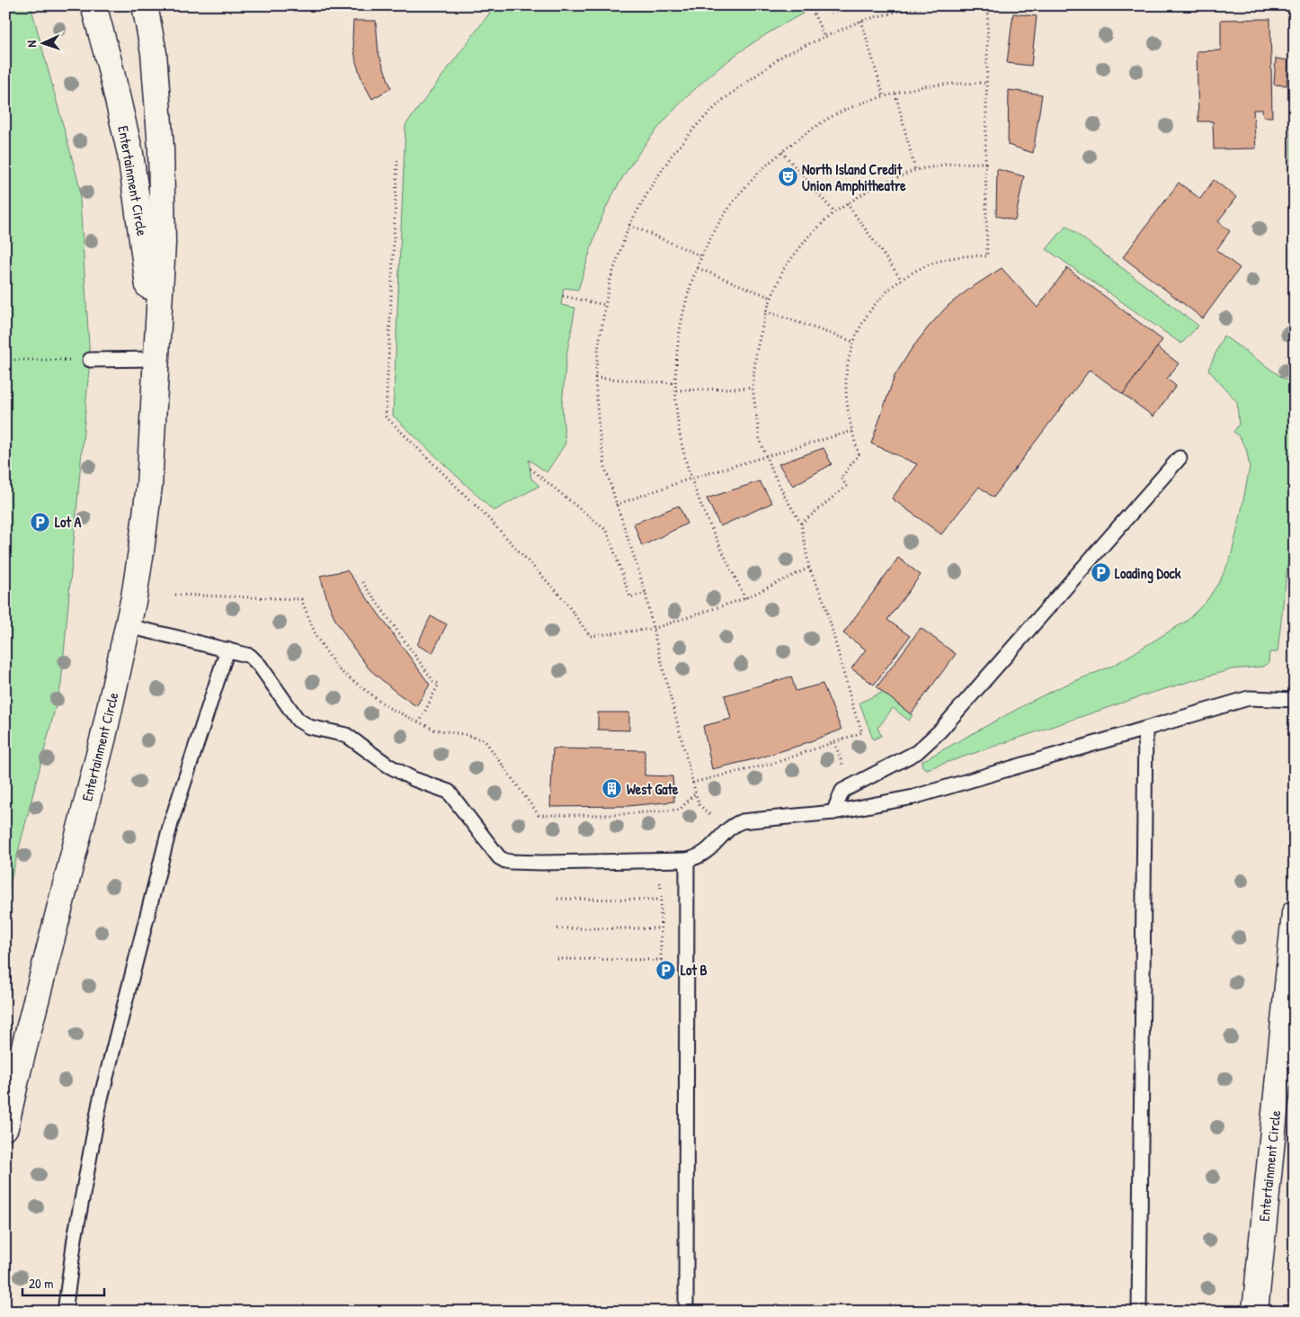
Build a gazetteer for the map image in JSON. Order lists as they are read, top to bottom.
{
  "streets": {
    "street": ["Entertainment Circle"]
  },
  "places": {
    "theatre": ["North Island Credit Union Amphitheatre"],
    "parking": ["Lot A", "Loading Dock", "Lot B"],
    "building": ["West Gate"]
  },
  "scale_bar": "20 m",
  "north": "left"
}
